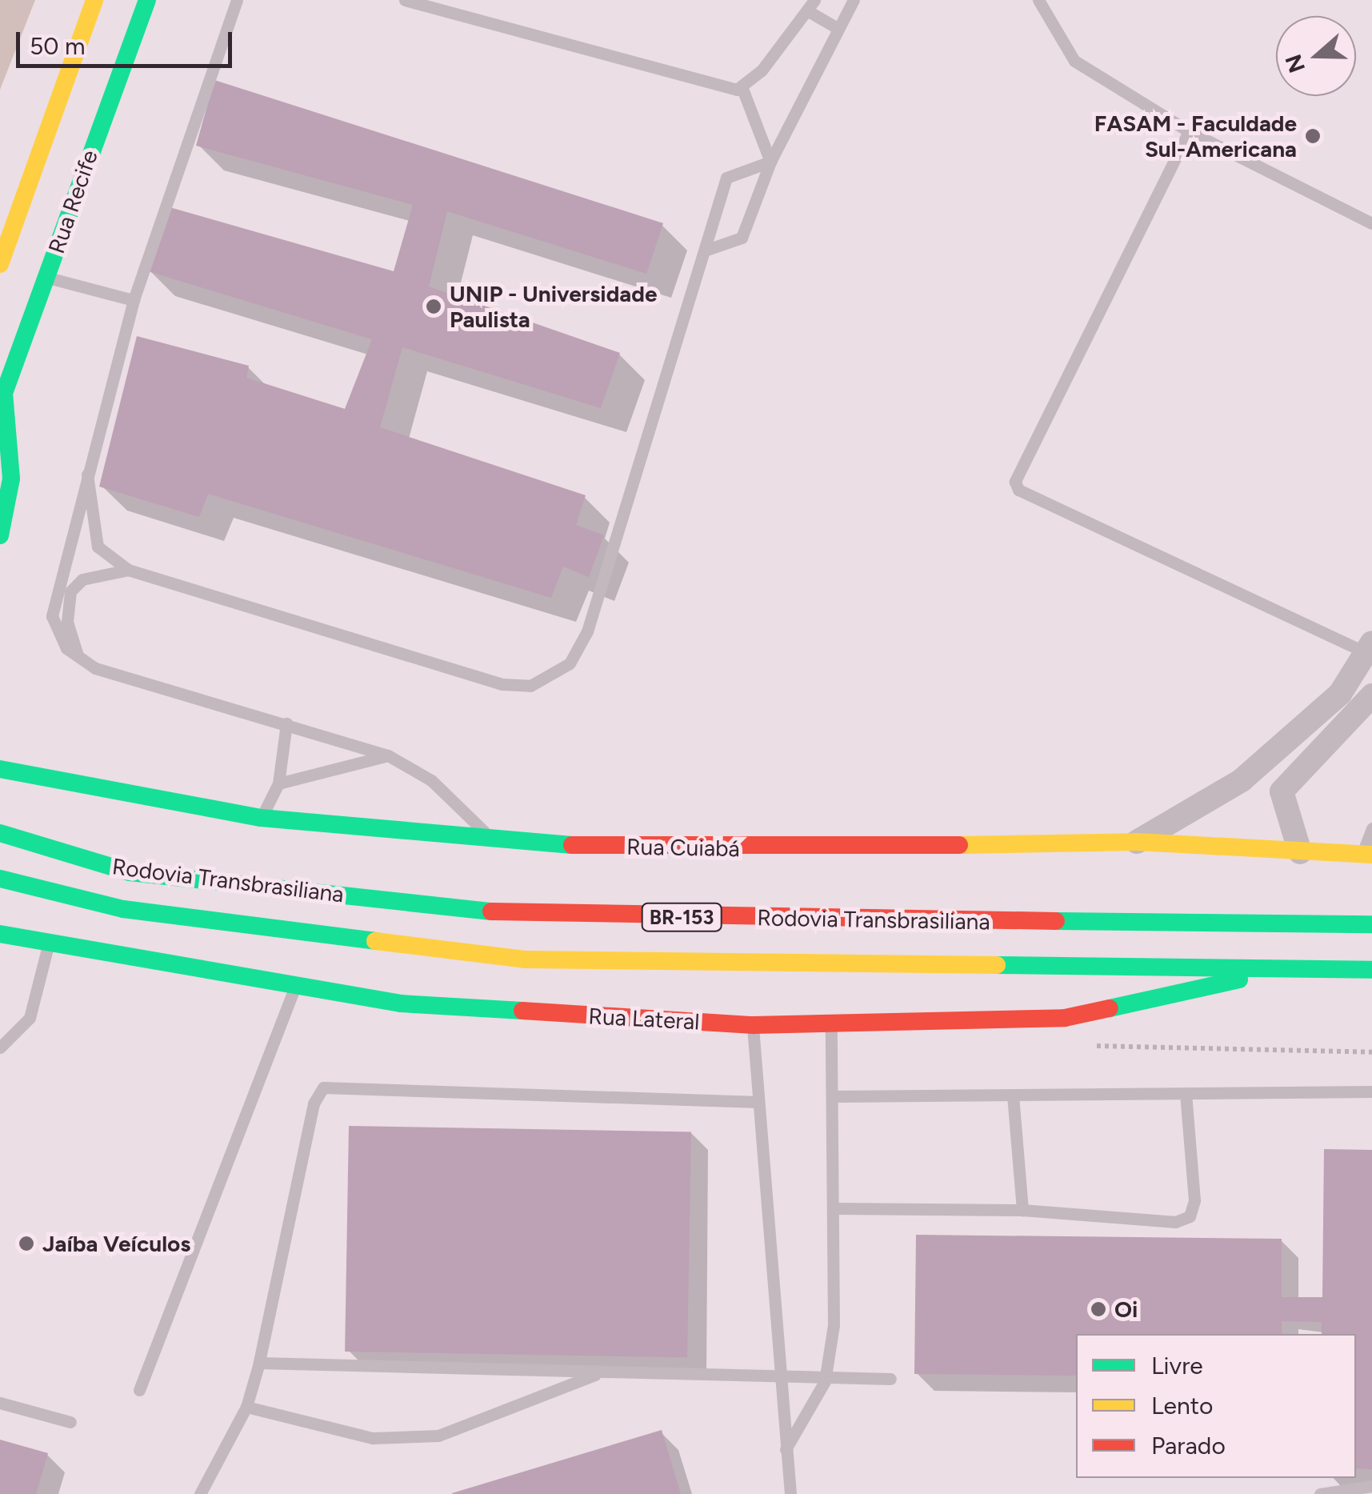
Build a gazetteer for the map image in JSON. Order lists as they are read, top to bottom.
{
  "streets": {
    "main road": [
      "Rua Recife",
      "Rua Cuiabá",
      "Rodovia Transbrasiliana",
      "BR-153",
      "Rua Lateral"
    ]
  },
  "crossings": [
    ["Rodovia Transbrasiliana", "Rua Lateral"]
  ],
  "places": [
    "FASAM - Faculdade Sul-Americana",
    "UNIP - Universidade Paulista",
    "Jaíba Veículos",
    "Oi"
  ],
  "legend": ["Livre", "Lento", "Parado"],
  "scale_bar": "50 m",
  "north": "left"
}
